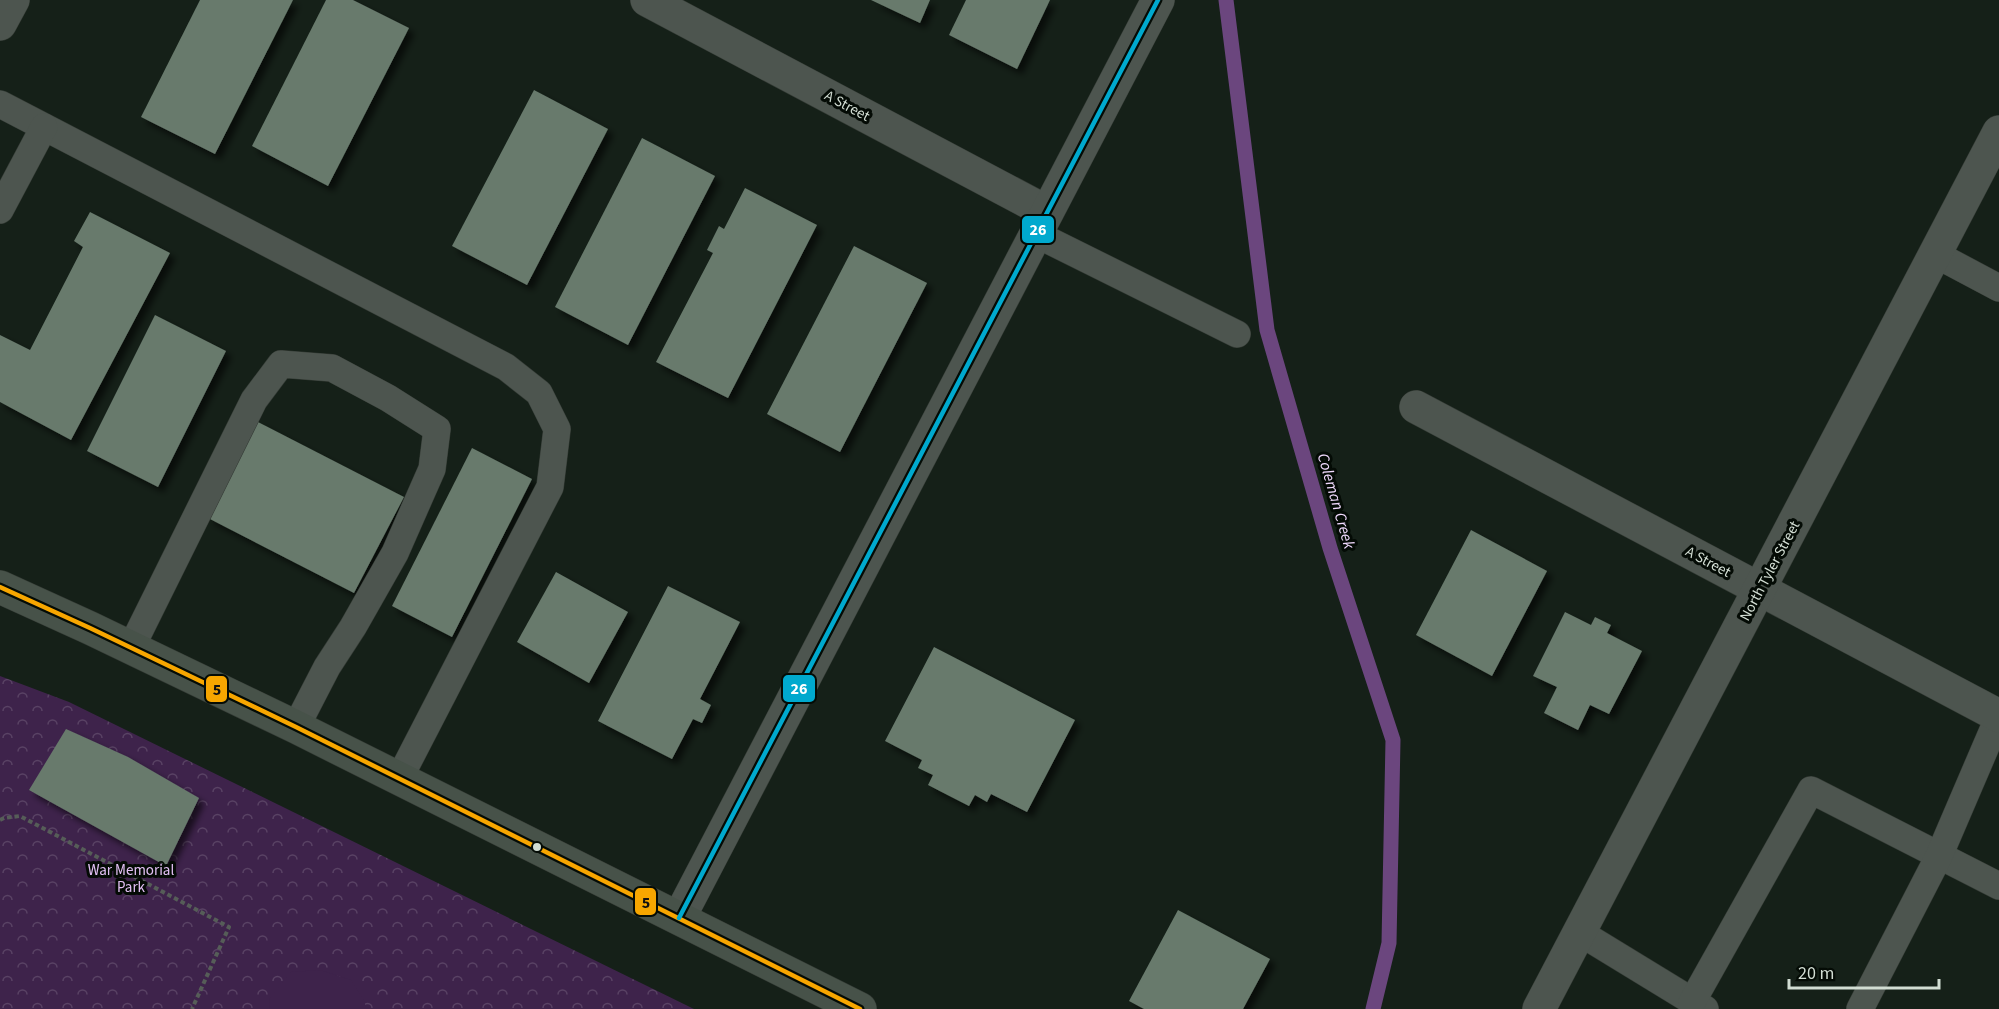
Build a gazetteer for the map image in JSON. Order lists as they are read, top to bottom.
{
  "streets": {
    "street": ["A Street", "North Tyler Street"]
  },
  "crossings": [
    ["A Street", "North Tyler Street"]
  ],
  "water": ["Coleman Creek"],
  "parks": ["War Memorial Park"],
  "lines": ["transit line 26", "transit line 5"],
  "scale_bar": "20 m"
}
